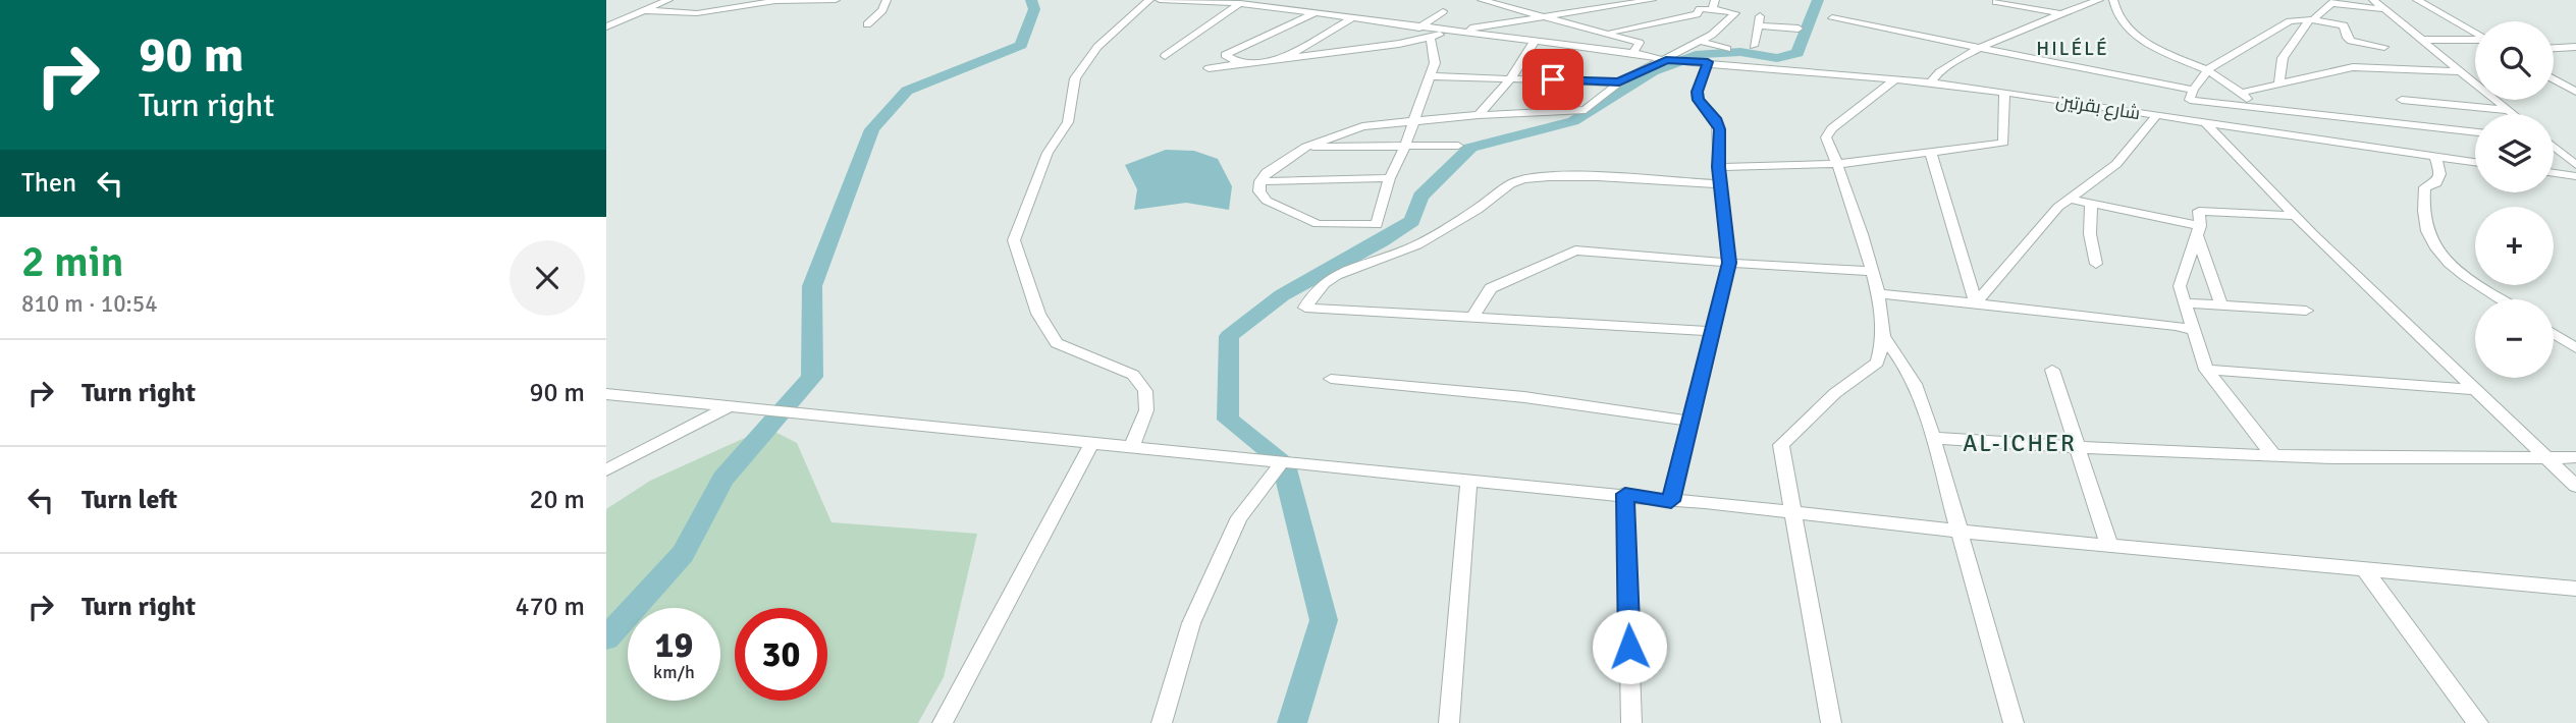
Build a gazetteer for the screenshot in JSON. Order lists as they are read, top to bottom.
{
  "streets": {
    "street": ["شارع بقرتين"]
  },
  "districts": ["HILÉLÉ", "AL-ICHER"],
  "page": {
    "turn": ["90 m", "Turn right"],
    "map_buttons": ["+", "−"],
    "then": "Then",
    "heading": ["2 min", "810 m · 10:54"],
    "list": [
      {
        "name": "Turn right",
        "value": "90 m"
      },
      {
        "name": "Turn left",
        "value": "20 m"
      },
      {
        "name": "Turn right",
        "value": "470 m"
      }
    ],
    "speed": "19 km/h",
    "limit": "30"
  }
}
